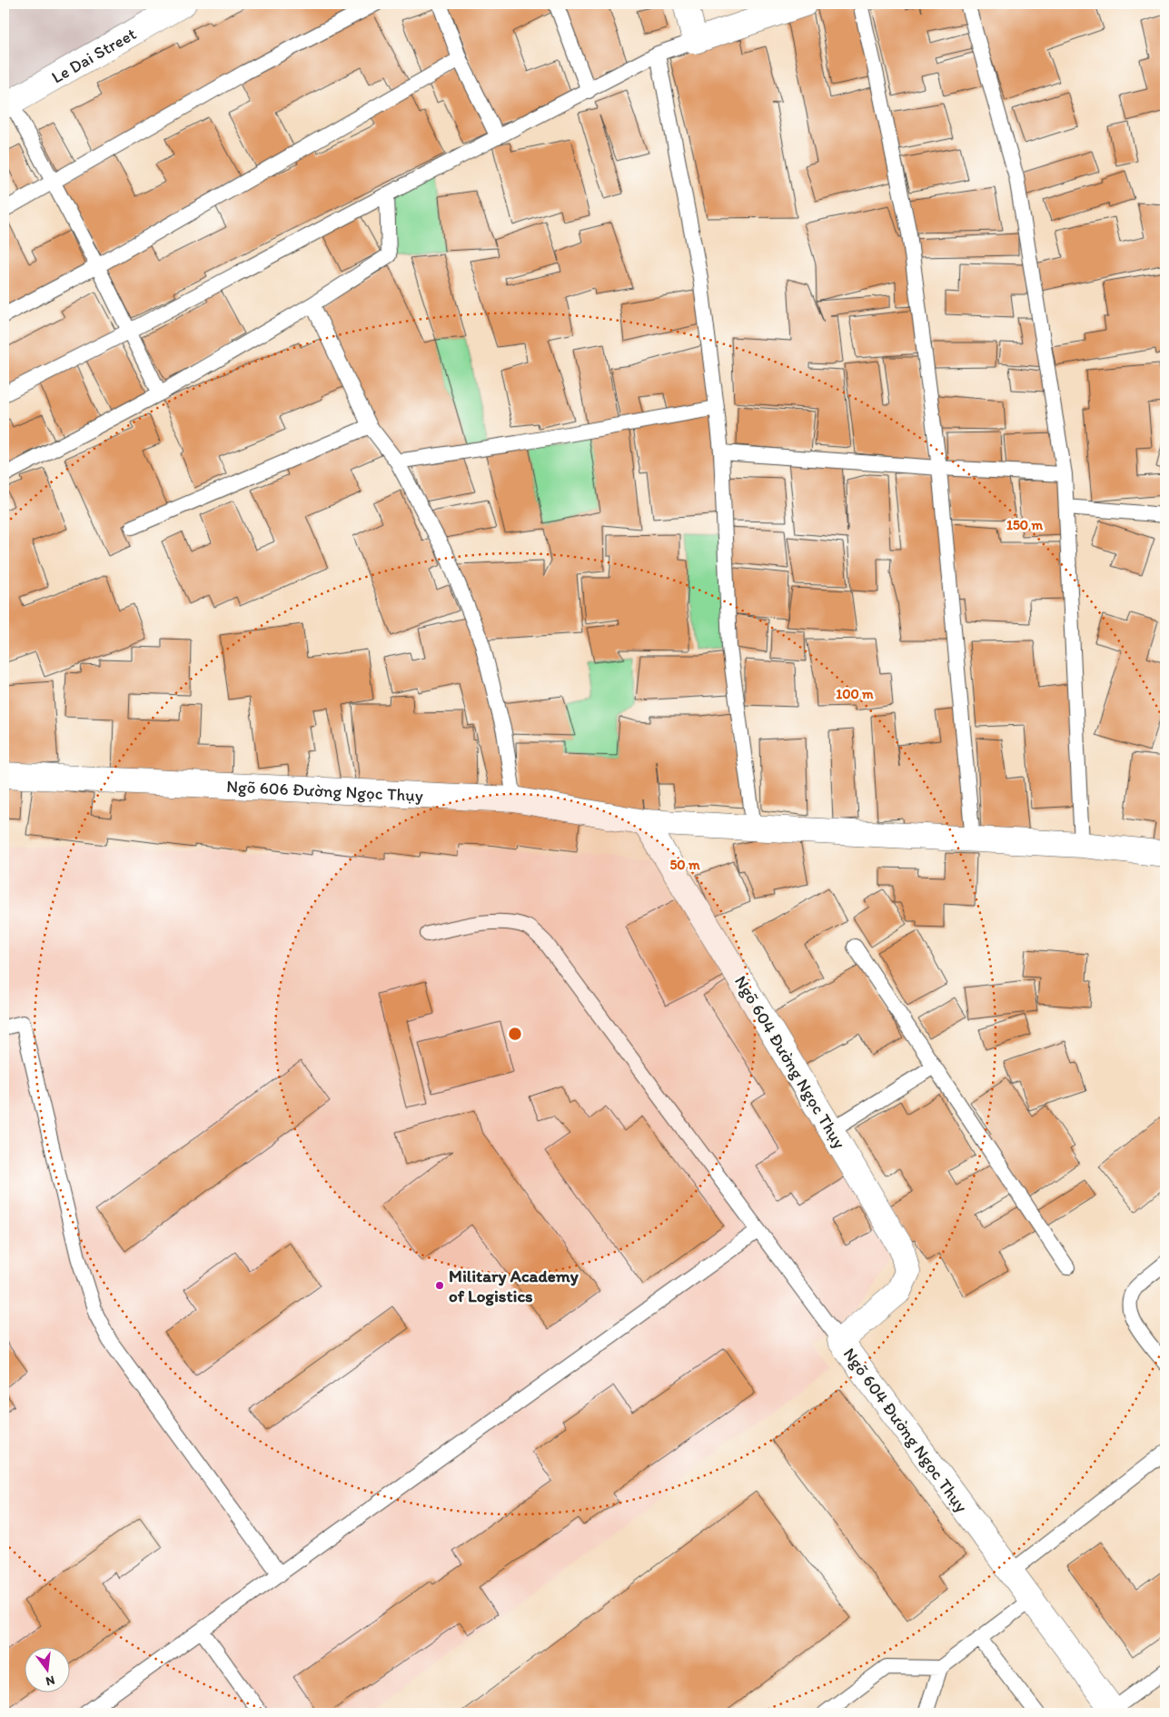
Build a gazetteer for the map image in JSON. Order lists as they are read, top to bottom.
{
  "streets": {
    "street": ["Le Dai Street", "Ngõ 606 Đường Ngọc Thụy", "Ngõ 604 Đường Ngọc Thụy"]
  },
  "crossings": [
    ["Ngõ 606 Đường Ngọc Thụy", "Ngõ 604 Đường Ngọc Thụy"]
  ],
  "places": ["Military Academy of Logistics"],
  "north": "bottom",
  "rings": ["150 m", "100 m", "50 m"]
}
